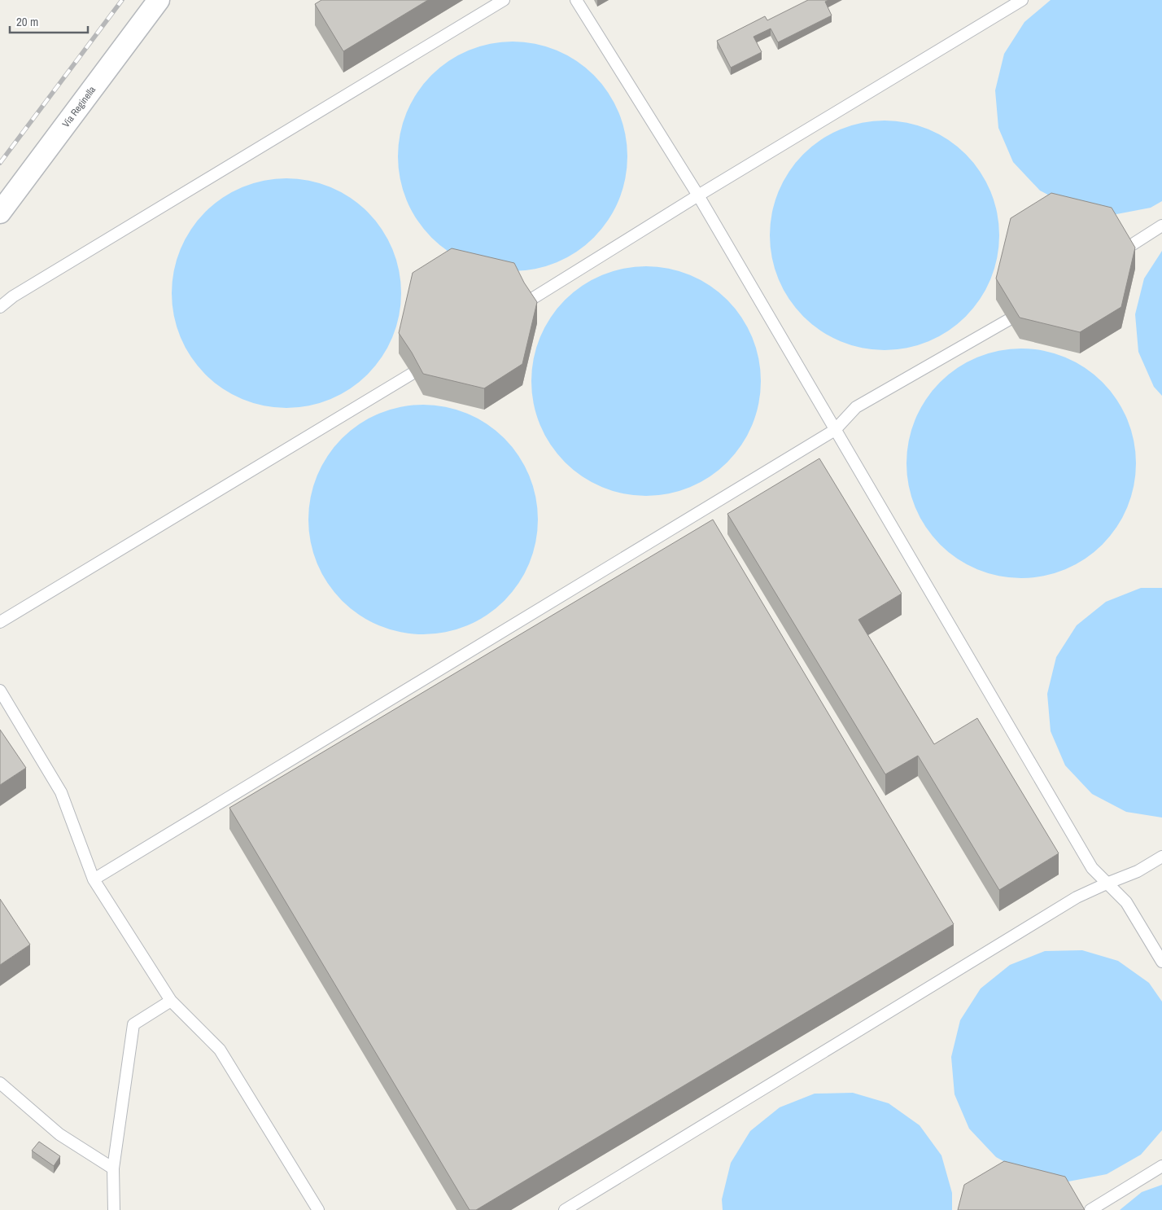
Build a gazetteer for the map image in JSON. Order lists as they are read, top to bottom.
{
  "streets": {
    "street": ["Via Reginella"]
  },
  "scale_bar": "20 m"
}
